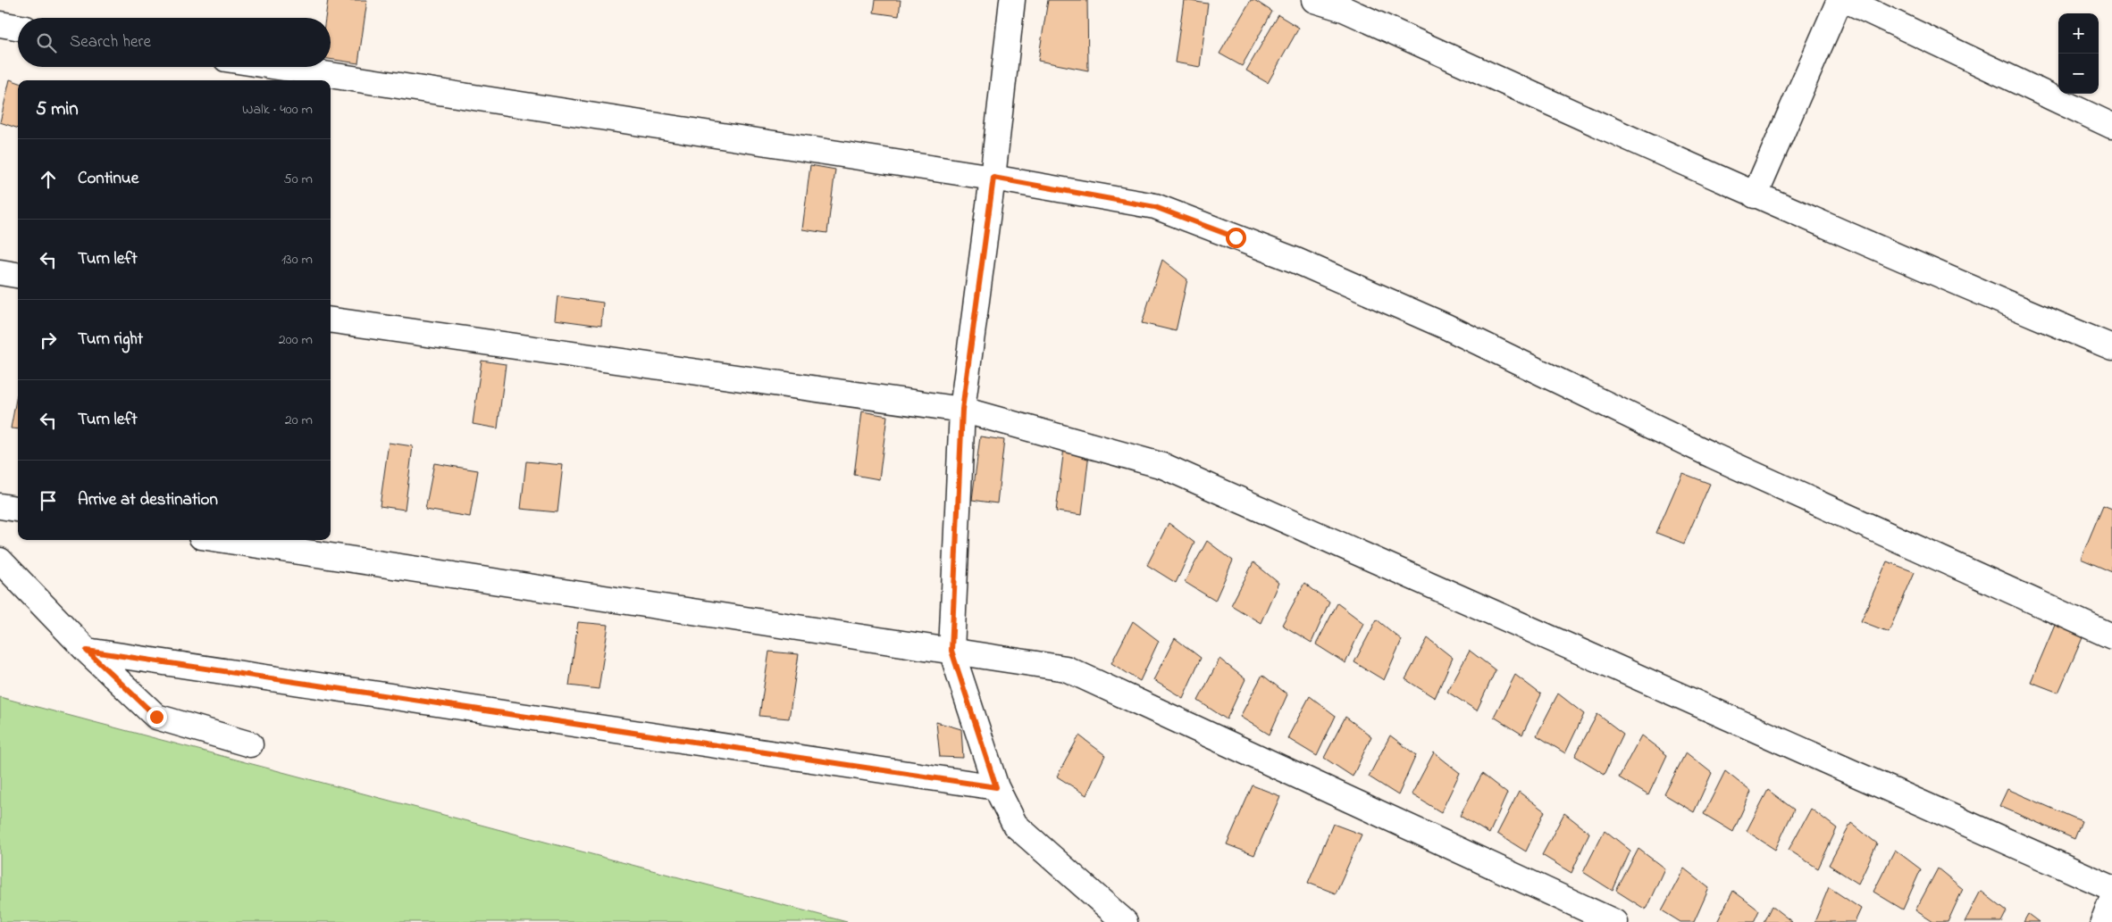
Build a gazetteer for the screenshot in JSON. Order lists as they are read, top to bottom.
{
  "page": {
    "map_buttons": ["+", "−"],
    "search": "Search here",
    "heading": ["5 min", "Walk · 400 m"],
    "list": [
      ["Continue", "50 m"],
      ["Turn left", "130 m"],
      ["Turn right", "200 m"],
      ["Turn left", "20 m"],
      "Arrive at destination"
    ]
  }
}
